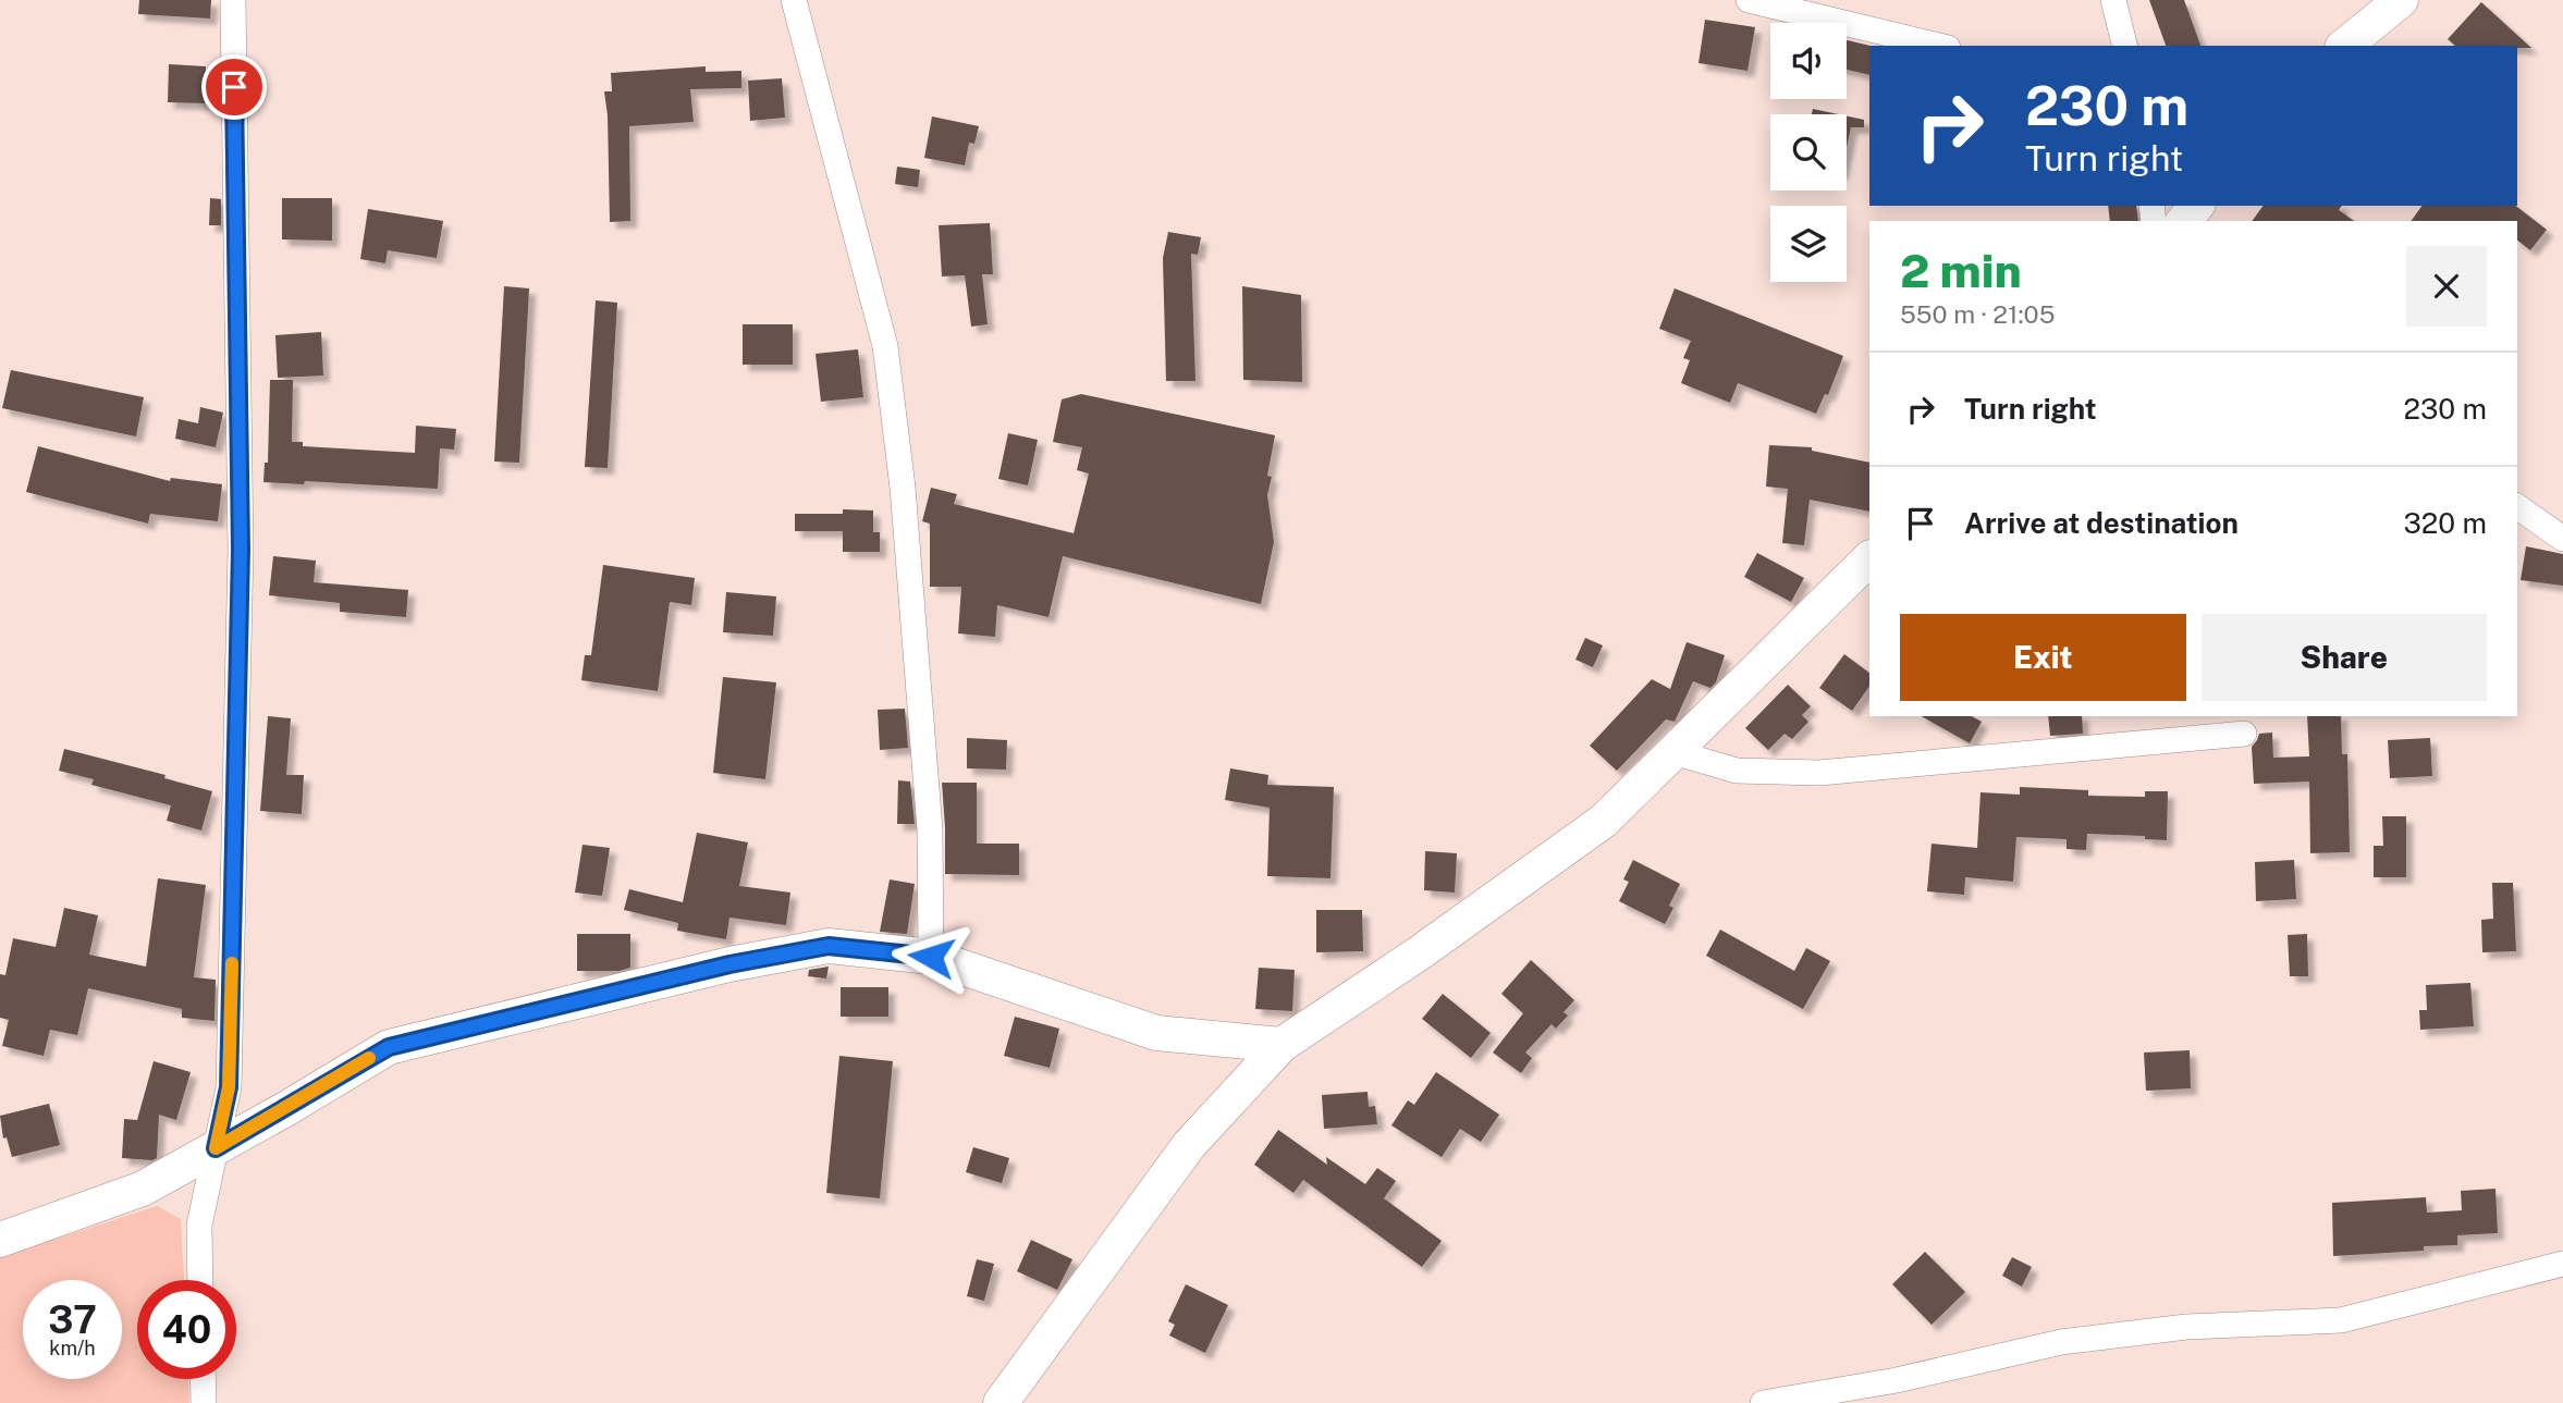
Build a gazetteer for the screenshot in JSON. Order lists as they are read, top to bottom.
{
  "page": {
    "turn": ["230 m", "Turn right"],
    "heading": ["2 min", "550 m · 21:05"],
    "list": [
      {
        "name": "Turn right",
        "value": "230 m"
      },
      {
        "name": "Arrive at destination",
        "value": "320 m"
      }
    ],
    "buttons": ["Exit", "Share"],
    "speed": "37 km/h",
    "limit": "40"
  }
}
